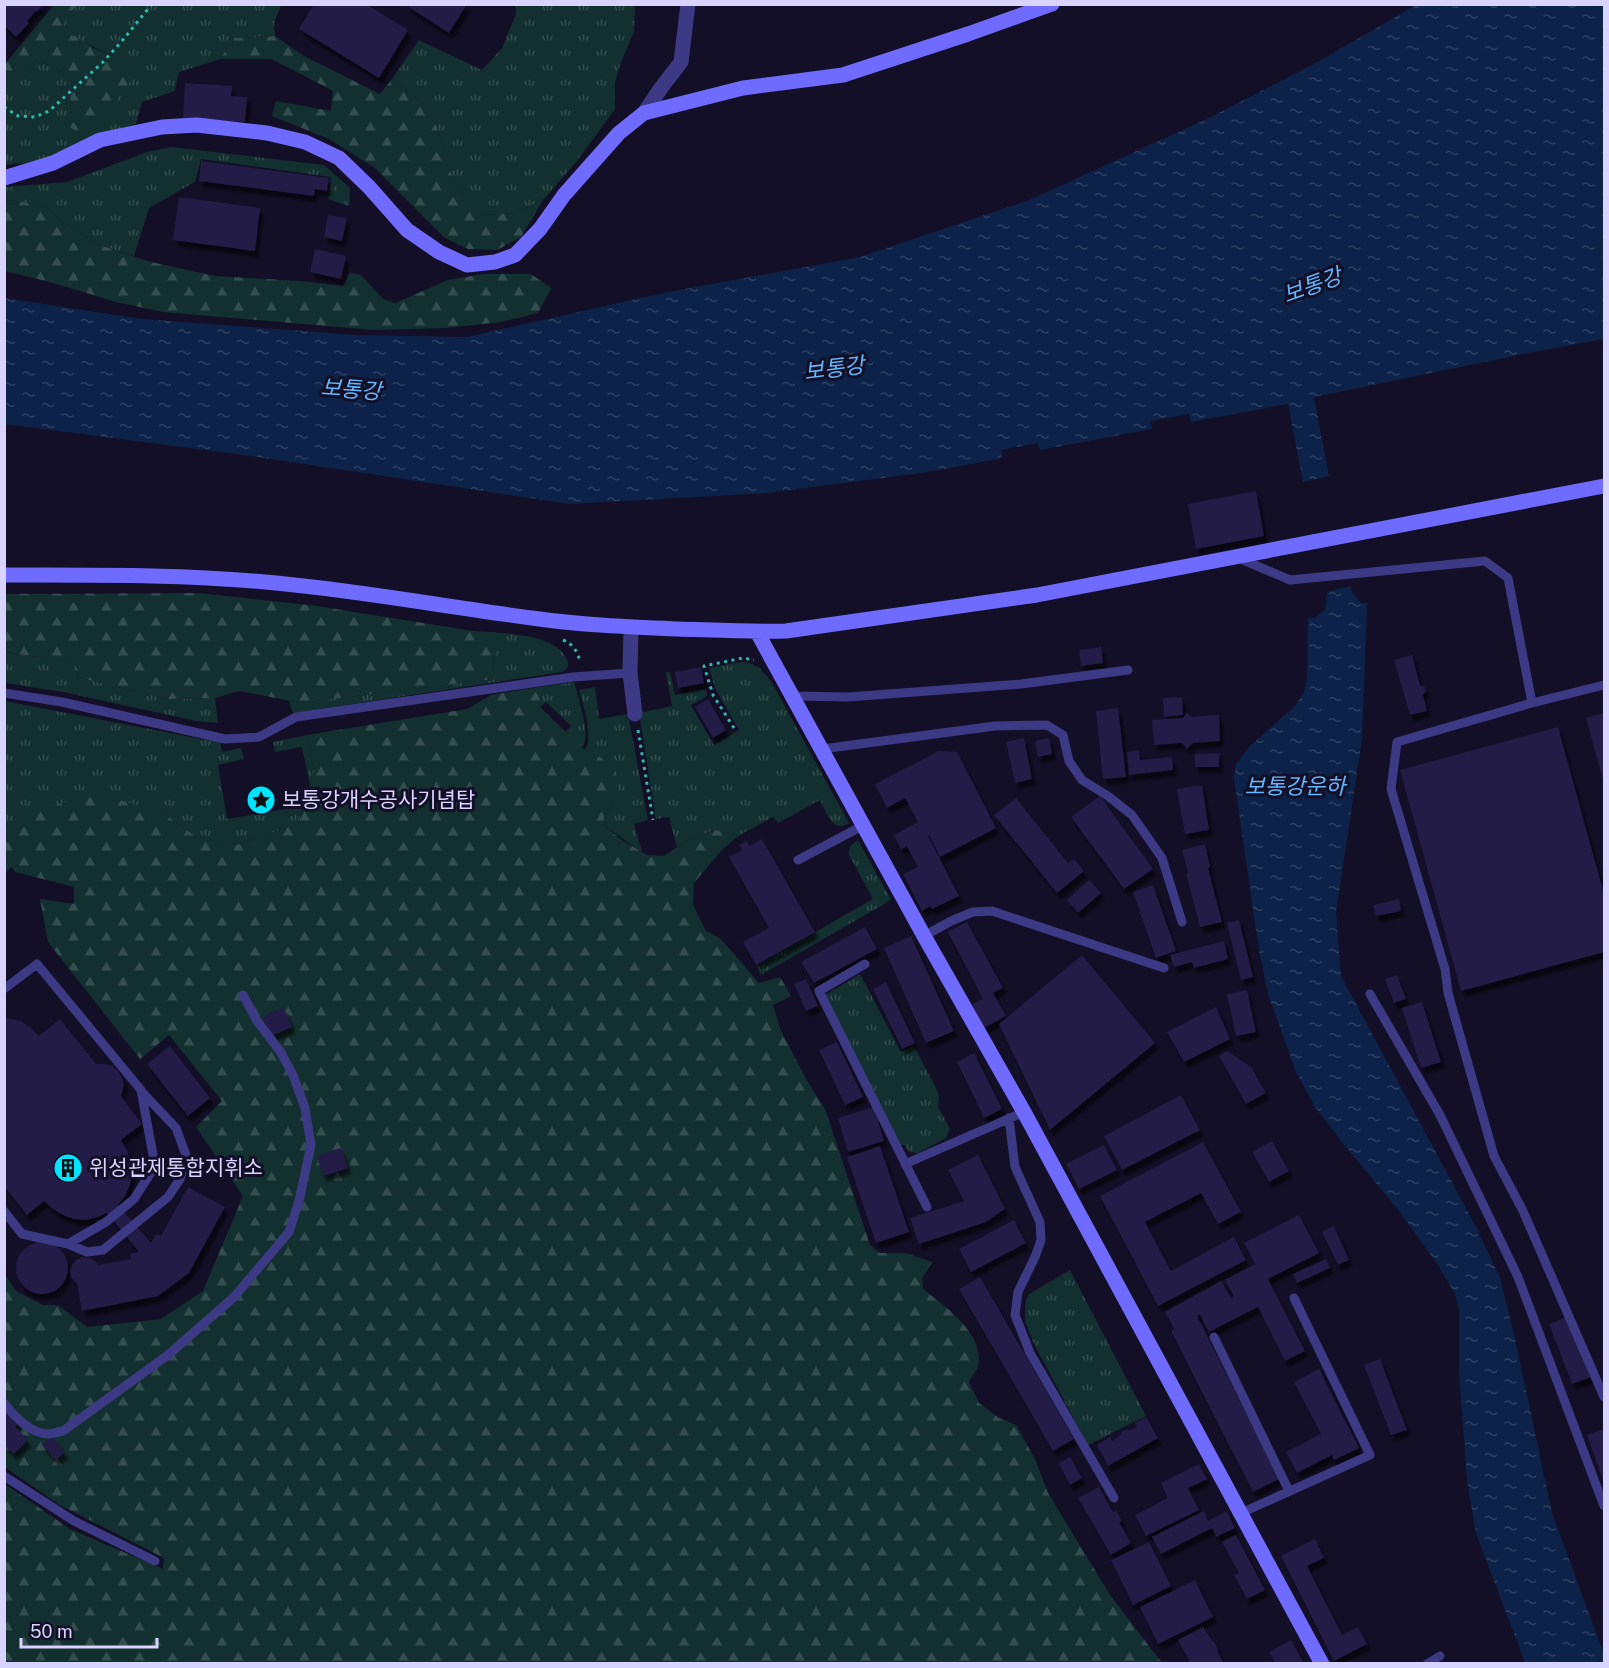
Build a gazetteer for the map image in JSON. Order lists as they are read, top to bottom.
{
  "water": ["보통강", "보통강운하"],
  "places": {
    "place": ["보통강개수공사기념탑"],
    "building": ["위성관제통합지휘소"]
  },
  "scale_bar": "50 m"
}
